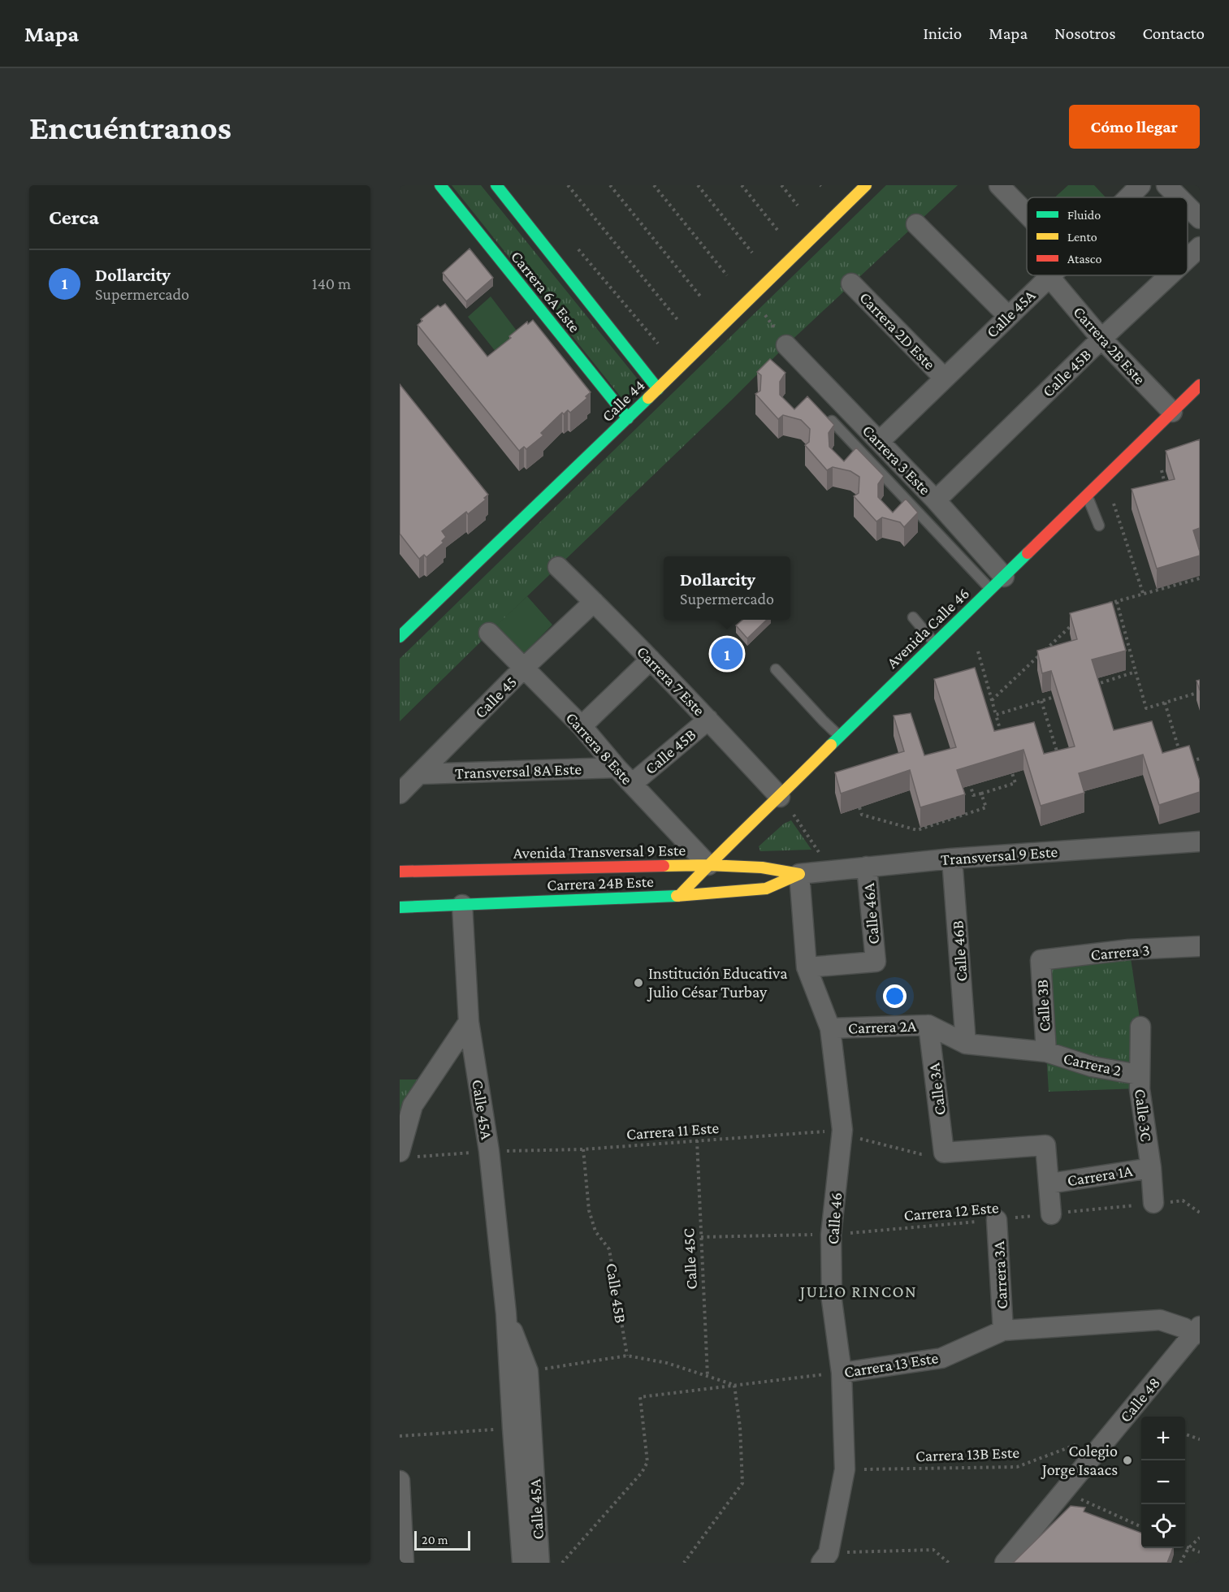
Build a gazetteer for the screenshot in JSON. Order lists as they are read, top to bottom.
{
  "streets": {
    "main road": [
      "Carrera 6A Este",
      "Calle 44",
      "Avenida Calle 46",
      "Avenida Transversal 9 Este",
      "Carrera 24B Este"
    ],
    "street": [
      "Calle 45A",
      "Carrera 2D Este",
      "Carrera 2B Este",
      "Calle 45B",
      "Carrera 3 Este",
      "Carrera 7 Este",
      "Calle 45",
      "Carrera 8 Este",
      "Transversal 8A Este",
      "Transversal 9 Este",
      "Calle 46A",
      "Calle 46B",
      "Carrera 3",
      "Calle 3B",
      "Carrera 2A",
      "Carrera 2",
      "Calle 3A",
      "Calle 3C",
      "Carrera 1A",
      "Calle 46",
      "Carrera 3A",
      "Carrera 13 Este",
      "Calle 48"
    ],
    "path": [
      "Carrera 11 Este",
      "Carrera 12 Este",
      "Calle 45C",
      "Carrera 13B Este"
    ]
  },
  "crossings": [
    ["Carrera 6A Este", "Calle 44"],
    ["Calle 45A", "Carrera 2D Este"],
    ["Calle 45A", "Carrera 2B Este"],
    ["Calle 45A", "Carrera 3 Este"],
    ["Calle 45A", "Carrera 24B Este"],
    ["Calle 45A", "Carrera 11 Este"],
    ["Carrera 2B Este", "Calle 45B"],
    ["Carrera 2B Este", "Avenida Calle 46"],
    ["Calle 45B", "Carrera 3 Este"],
    ["Calle 45B", "Carrera 7 Este"],
    ["Calle 45B", "Carrera 8 Este"],
    ["Calle 45B", "Carrera 11 Este"],
    ["Carrera 3 Este", "Avenida Calle 46"],
    ["Avenida Calle 46", "Carrera 7 Este"],
    ["Avenida Calle 46", "Carrera 8 Este"],
    ["Avenida Calle 46", "Avenida Transversal 9 Este"],
    ["Avenida Calle 46", "Carrera 24B Este"],
    ["Carrera 7 Este", "Calle 45"],
    ["Calle 45", "Carrera 8 Este"],
    ["Calle 45", "Transversal 8A Este"],
    ["Carrera 8 Este", "Transversal 8A Este"],
    ["Carrera 8 Este", "Avenida Transversal 9 Este"],
    ["Avenida Transversal 9 Este", "Transversal 9 Este"],
    ["Avenida Transversal 9 Este", "Carrera 24B Este"],
    ["Avenida Transversal 9 Este", "Calle 46"],
    ["Transversal 9 Este", "Carrera 24B Este"],
    ["Transversal 9 Este", "Calle 46A"],
    ["Transversal 9 Este", "Calle 46B"],
    ["Transversal 9 Este", "Calle 46"],
    ["Carrera 24B Este", "Calle 46"],
    ["Calle 46A", "Calle 46"],
    ["Calle 46B", "Carrera 2A"],
    ["Carrera 3", "Calle 3B"],
    ["Calle 3B", "Carrera 2A"],
    ["Calle 3B", "Carrera 2"],
    ["Carrera 2A", "Carrera 2"],
    ["Carrera 2A", "Calle 3A"],
    ["Carrera 2A", "Calle 46"],
    ["Carrera 2", "Calle 3C"],
    ["Calle 3A", "Carrera 11 Este"],
    ["Calle 3C", "Carrera 1A"],
    ["Calle 3C", "Carrera 12 Este"],
    ["Carrera 11 Este", "Calle 46"],
    ["Carrera 11 Este", "Calle 45C"],
    ["Carrera 12 Este", "Calle 46"],
    ["Carrera 12 Este", "Calle 45C"],
    ["Carrera 12 Este", "Carrera 3A"],
    ["Calle 46", "Carrera 13 Este"],
    ["Calle 46", "Carrera 13B Este"],
    ["Carrera 3A", "Carrera 13 Este"],
    ["Carrera 13 Este", "Calle 48"]
  ],
  "districts": ["JULIO RINCON"],
  "places": ["Institución Educativa Julio César Turbay", "Colegio Jorge Isaacs"],
  "legend": ["Fluido", "Lento", "Atasco"],
  "scale_bar": "20 m",
  "page": {
    "header": "Mapa",
    "nav": [
      "Inicio",
      "Mapa",
      "Nosotros",
      "Contacto"
    ],
    "buttons": "Cómo llegar",
    "title": "Encuéntranos",
    "heading": "Cerca",
    "list": [
      {
        "mark": "1",
        "name": "Dollarcity",
        "note": "Supermercado",
        "value": "140 m"
      }
    ],
    "popup": ["Dollarcity", "Supermercado"],
    "pins": "1",
    "map_buttons": ["+", "−"],
    "scale": "20 m"
  }
}
